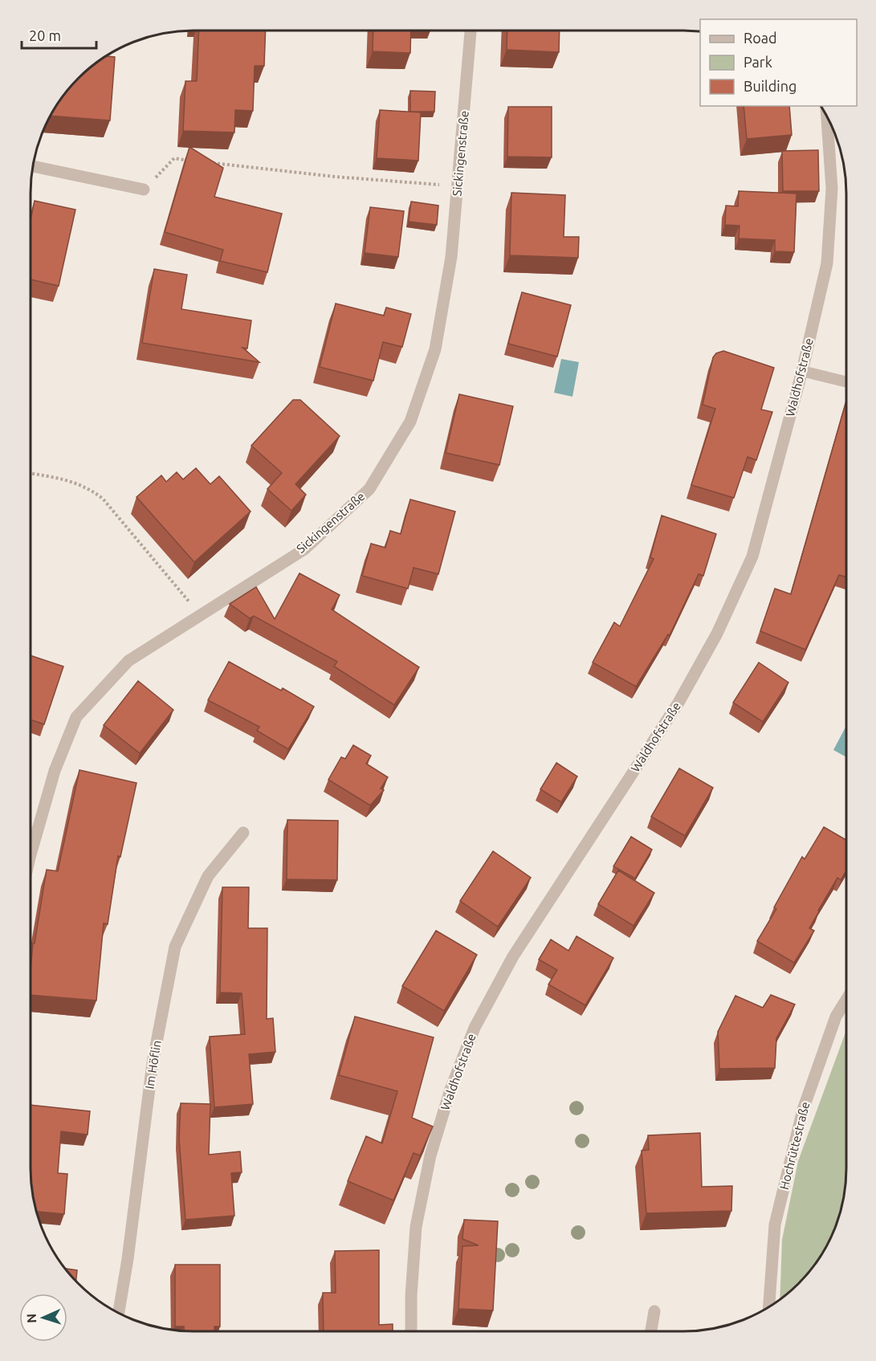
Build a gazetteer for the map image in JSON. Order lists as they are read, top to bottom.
{
  "streets": {
    "street": [
      "Sickingenstraße",
      "Waldhofstraße",
      "Im Höflin",
      "Hochrüttestraße"
    ]
  },
  "legend": ["Road", "Park", "Building"],
  "scale_bar": "20 m",
  "north": "left"
}
